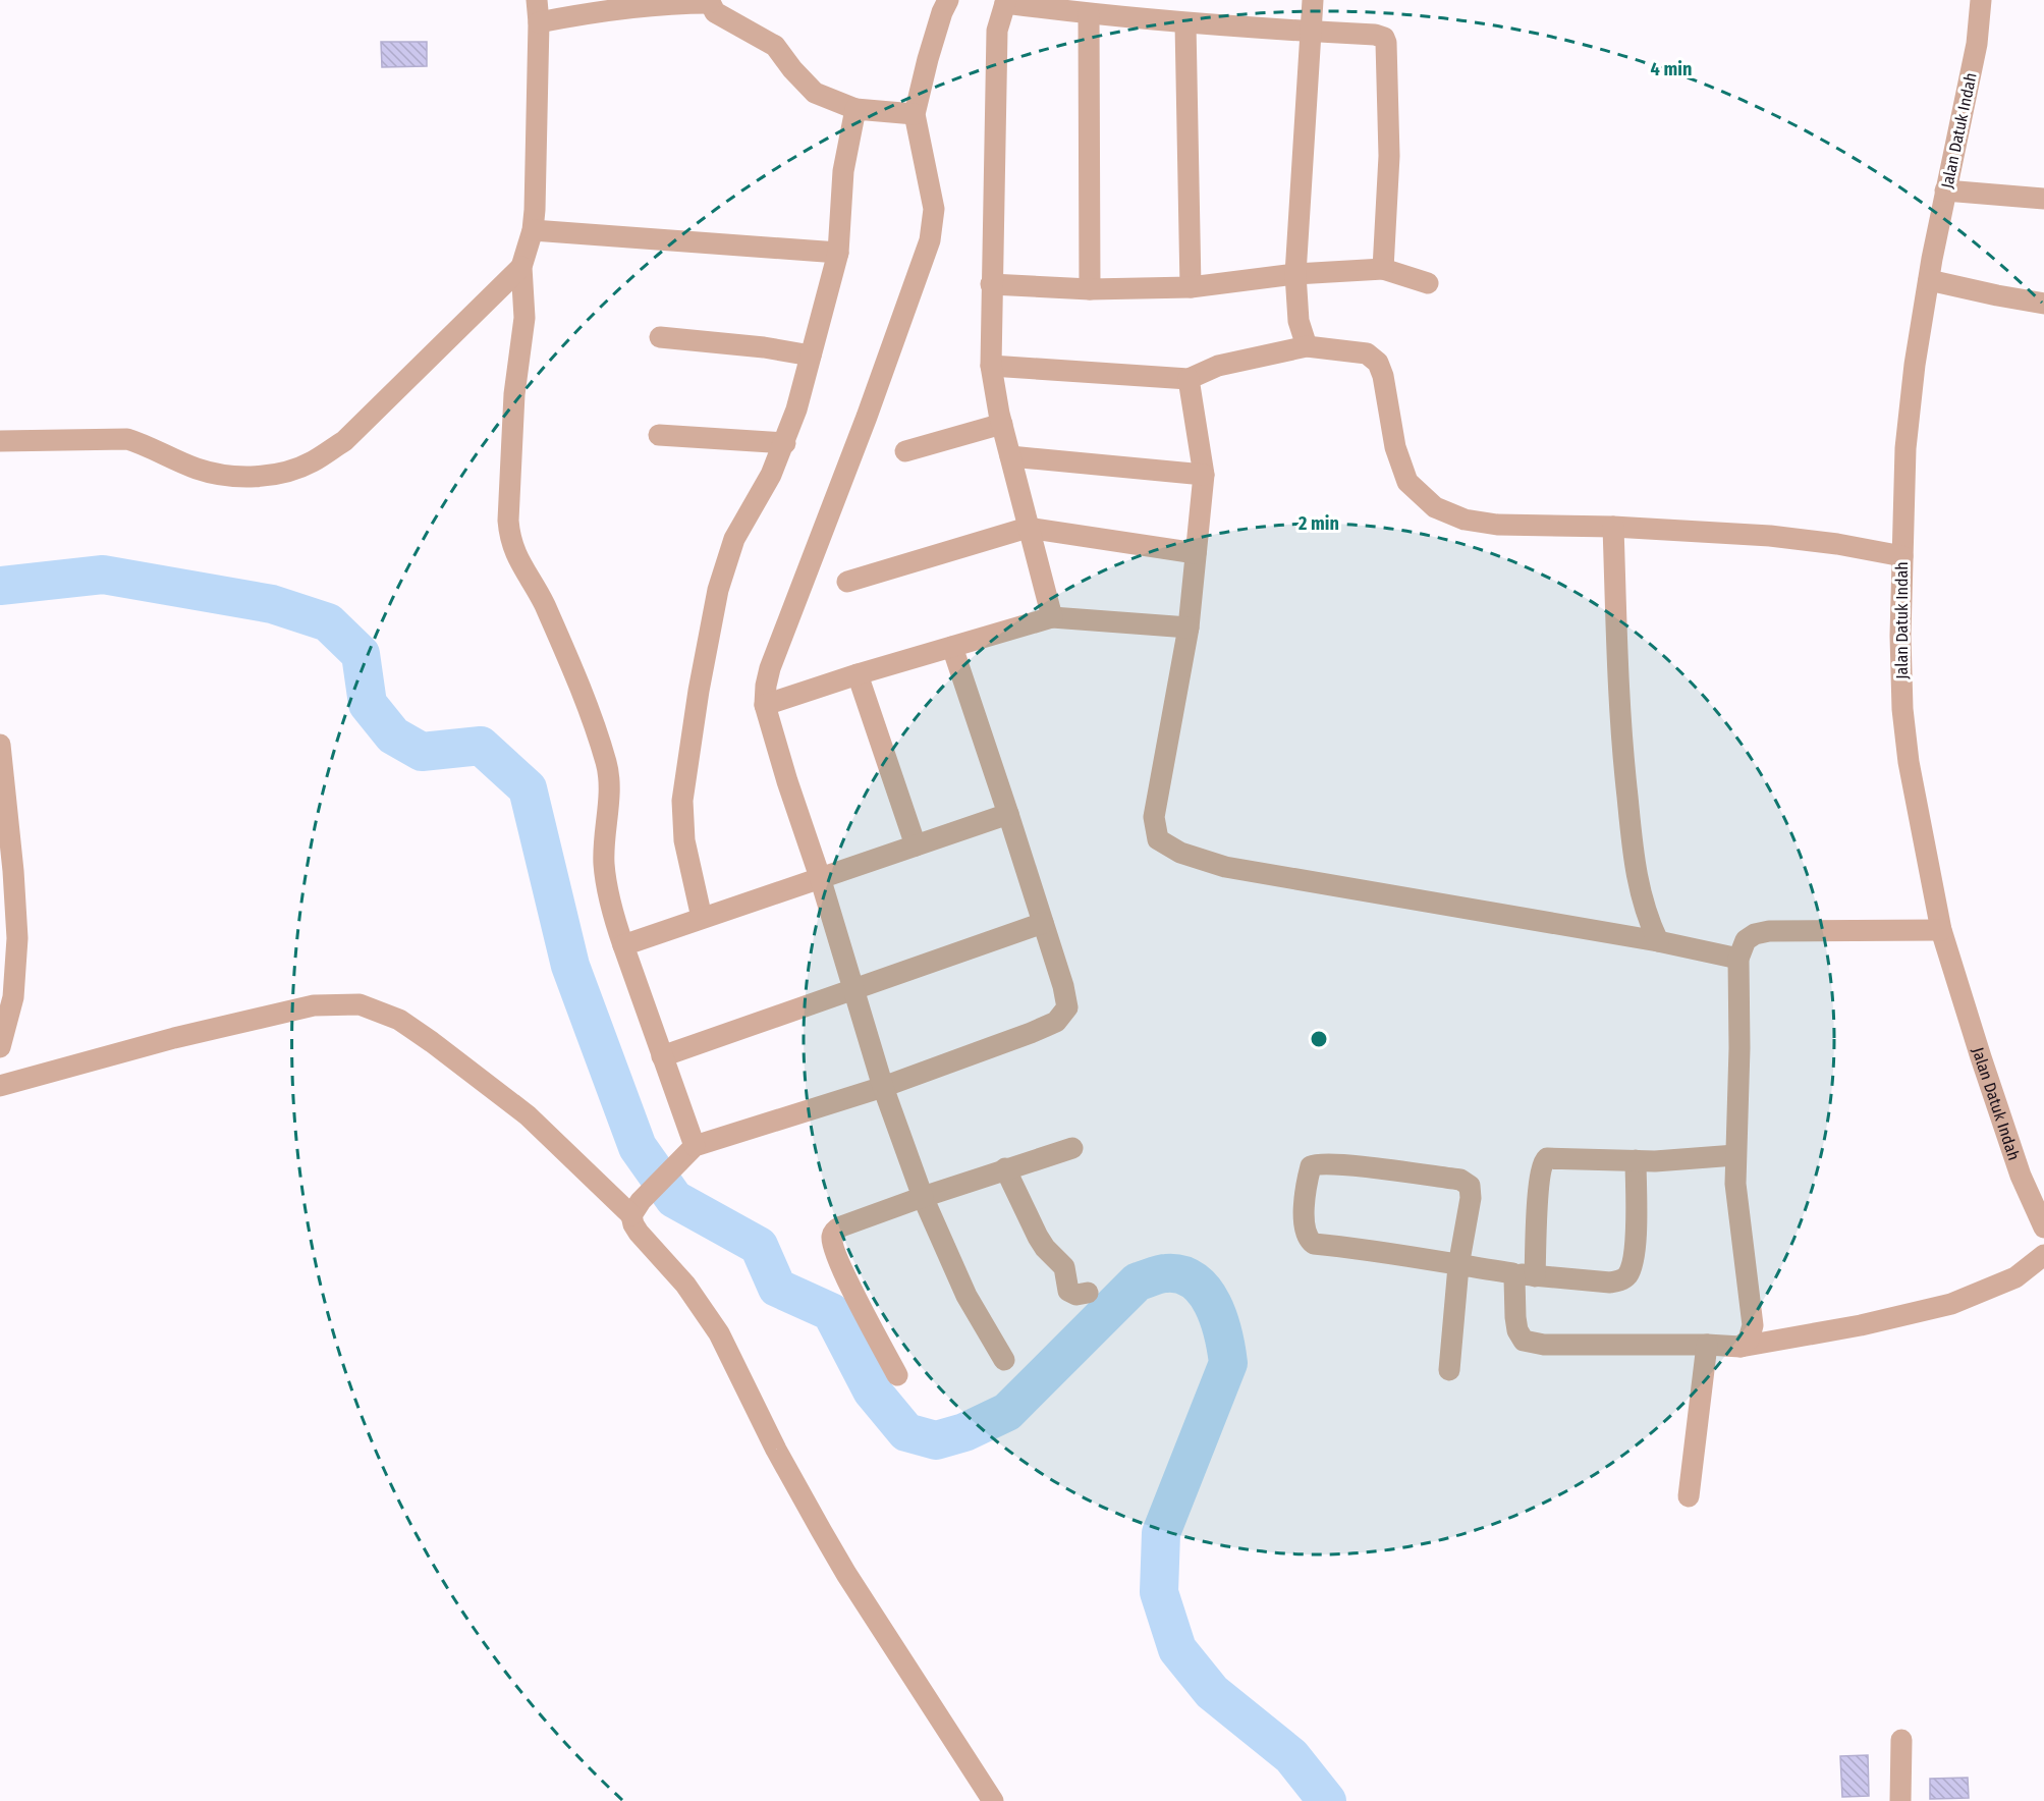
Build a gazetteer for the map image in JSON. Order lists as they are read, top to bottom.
{
  "streets": {
    "street": ["Jalan Datuk Indah"]
  },
  "rings": ["4 min", "2 min"]
}
